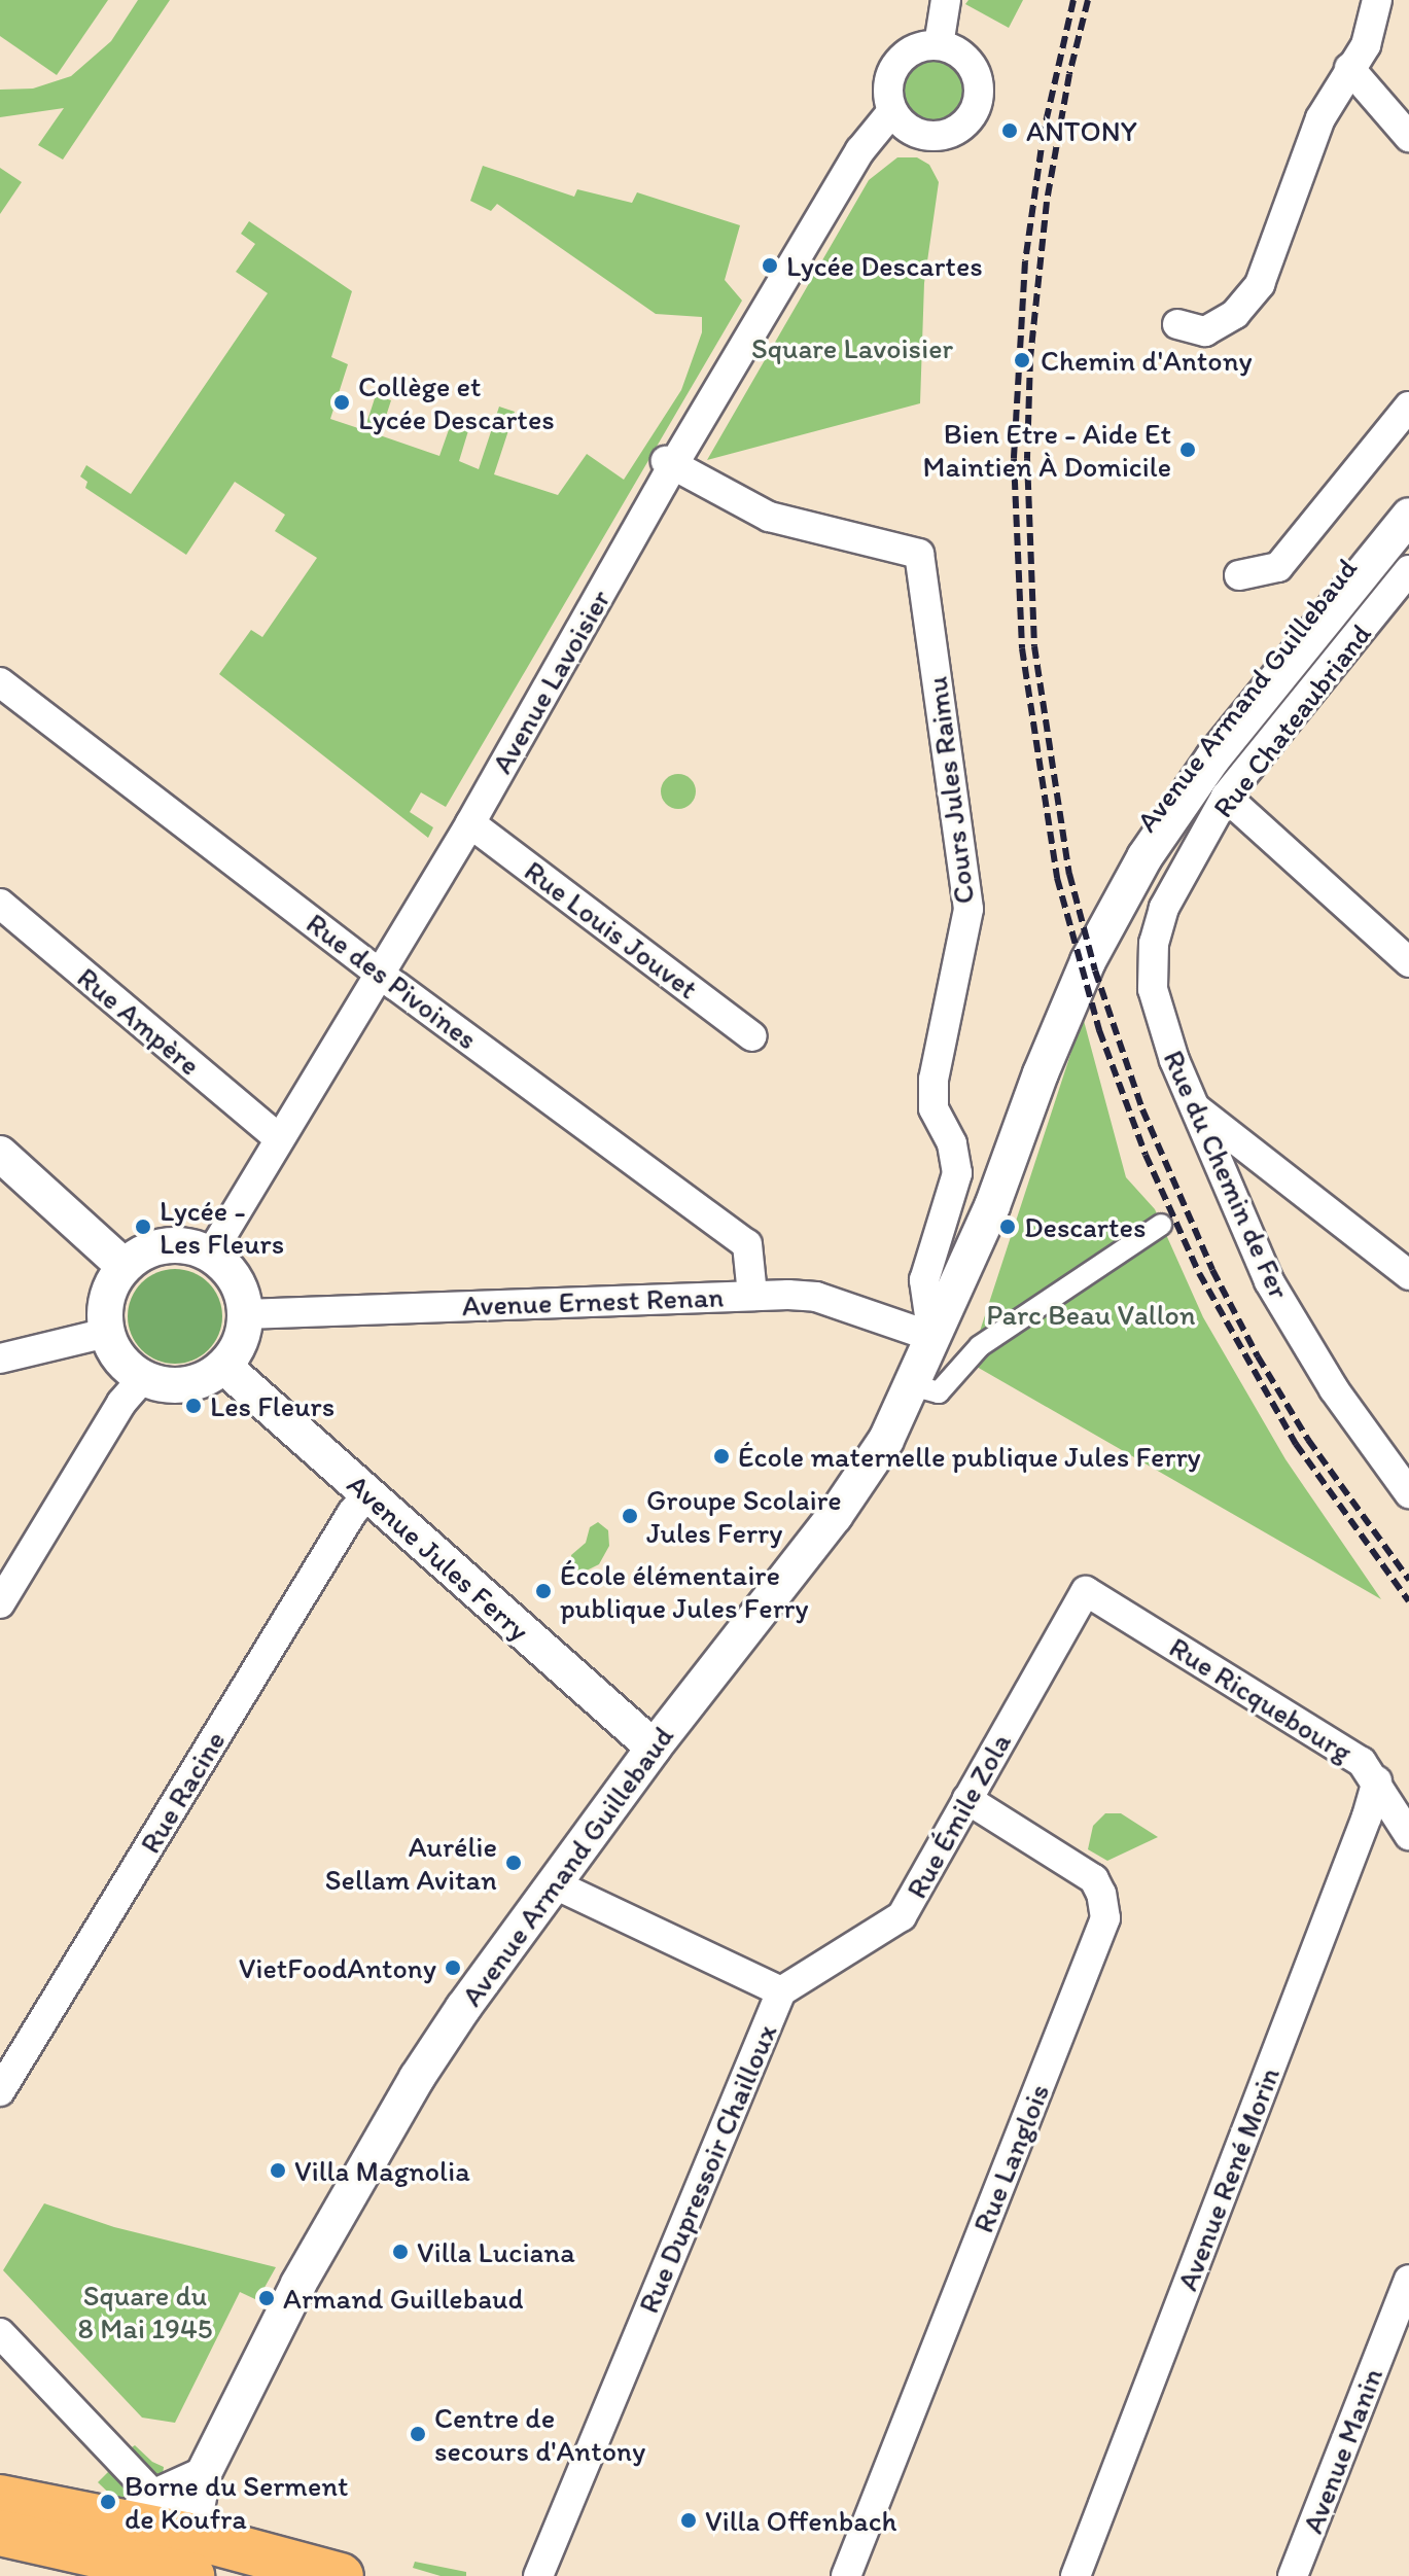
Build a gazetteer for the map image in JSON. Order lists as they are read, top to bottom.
{
  "streets": {
    "street": [
      "Avenue Lavoisier",
      "Avenue Armand Guillebaud",
      "Rue Chateaubriand",
      "Cours Jules Raimu",
      "Rue Louis Jouvet",
      "Rue des Pivoines",
      "Rue Ampère",
      "Rue du Chemin de Fer",
      "Avenue Ernest Renan",
      "Avenue Jules Ferry",
      "Rue Ricquebourg",
      "Rue Racine",
      "Rue Émile Zola",
      "Rue Langlois",
      "Rue Dupressoir Chailloux",
      "Avenue René Morin",
      "Avenue Manin"
    ]
  },
  "crossings": [
    ["Avenue Lavoisier", "Cours Jules Raimu"],
    ["Avenue Lavoisier", "Rue Louis Jouvet"],
    ["Avenue Lavoisier", "Rue des Pivoines"],
    ["Avenue Lavoisier", "Rue Ampère"],
    ["Avenue Lavoisier", "Avenue Ernest Renan"],
    ["Avenue Lavoisier", "Avenue Jules Ferry"],
    ["Avenue Armand Guillebaud", "Cours Jules Raimu"],
    ["Avenue Armand Guillebaud", "Avenue Ernest Renan"],
    ["Avenue Armand Guillebaud", "Avenue Jules Ferry"],
    ["Avenue Armand Guillebaud", "Rue Dupressoir Chailloux"],
    ["Rue Chateaubriand", "Rue du Chemin de Fer"],
    ["Cours Jules Raimu", "Avenue Ernest Renan"],
    ["Rue des Pivoines", "Avenue Ernest Renan"],
    ["Avenue Ernest Renan", "Avenue Jules Ferry"],
    ["Avenue Jules Ferry", "Rue Racine"],
    ["Rue Ricquebourg", "Rue Émile Zola"],
    ["Rue Ricquebourg", "Avenue René Morin"],
    ["Rue Émile Zola", "Rue Langlois"],
    ["Rue Émile Zola", "Rue Dupressoir Chailloux"]
  ],
  "parks": ["Square Lavoisier", "Parc Beau Vallon", "Square du 8 Mai 1945"],
  "places": [
    "ANTONY",
    "Lycée Descartes",
    "Chemin d'Antony",
    "Collège et Lycée Descartes",
    "Bien Etre - Aide Et Maintien À Domicile",
    "Lycée - Les Fleurs",
    "Descartes",
    "Les Fleurs",
    "École maternelle publique Jules Ferry",
    "Groupe Scolaire Jules Ferry",
    "École élémentaire publique Jules Ferry",
    "Aurélie Sellam Avitan",
    "VietFoodAntony",
    "Villa Magnolia",
    "Villa Luciana",
    "Armand Guillebaud",
    "Centre de secours d'Antony",
    "Borne du Serment de Koufra",
    "Villa Offenbach"
  ]
}
